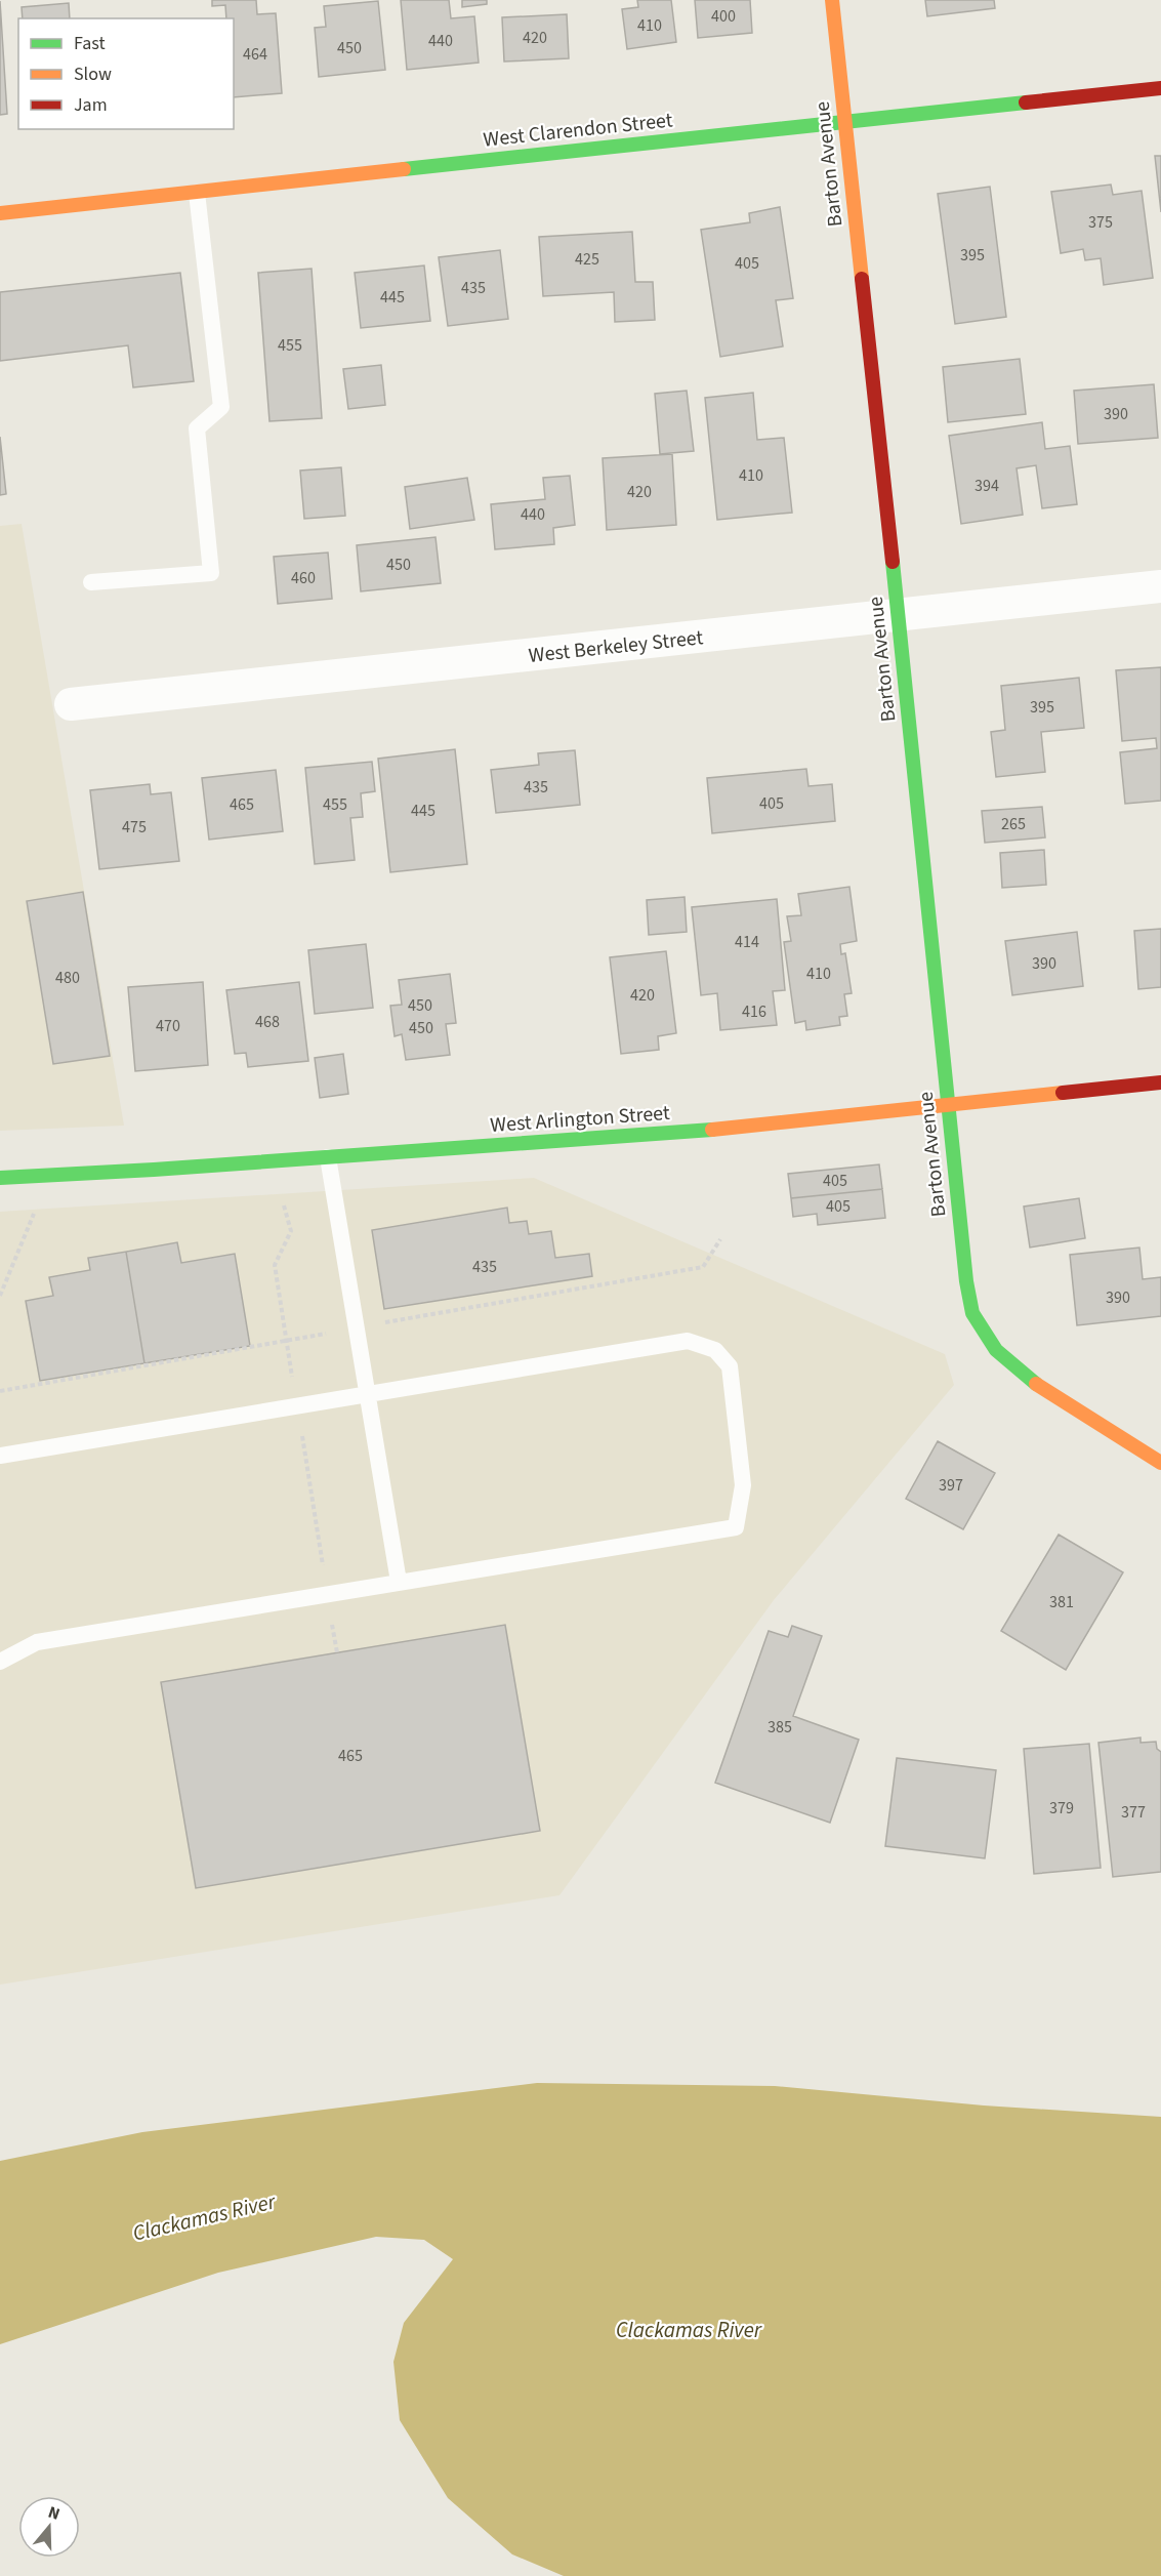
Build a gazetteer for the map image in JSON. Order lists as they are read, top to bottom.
{
  "streets": {
    "street": [
      "West Clarendon Street",
      "Barton Avenue",
      "West Berkeley Street",
      "West Arlington Street"
    ]
  },
  "crossings": [
    ["West Clarendon Street", "Barton Avenue"],
    ["Barton Avenue", "West Berkeley Street"],
    ["Barton Avenue", "West Arlington Street"]
  ],
  "water": ["Clackamas River"],
  "house_numbers": [
    "400",
    "410",
    "420",
    "440",
    "450",
    "464",
    "375",
    "395",
    "425",
    "405",
    "435",
    "445",
    "455",
    "390",
    "410",
    "394",
    "420",
    "440",
    "450",
    "460",
    "395",
    "435",
    "405",
    "465",
    "455",
    "445",
    "265",
    "475",
    "414",
    "390",
    "410",
    "480",
    "420",
    "450",
    "416",
    "468",
    "470",
    "450",
    "405",
    "405",
    "435",
    "390",
    "397",
    "381",
    "385",
    "465",
    "379",
    "377"
  ],
  "legend": ["Fast", "Slow", "Jam"],
  "north": "top"
}
